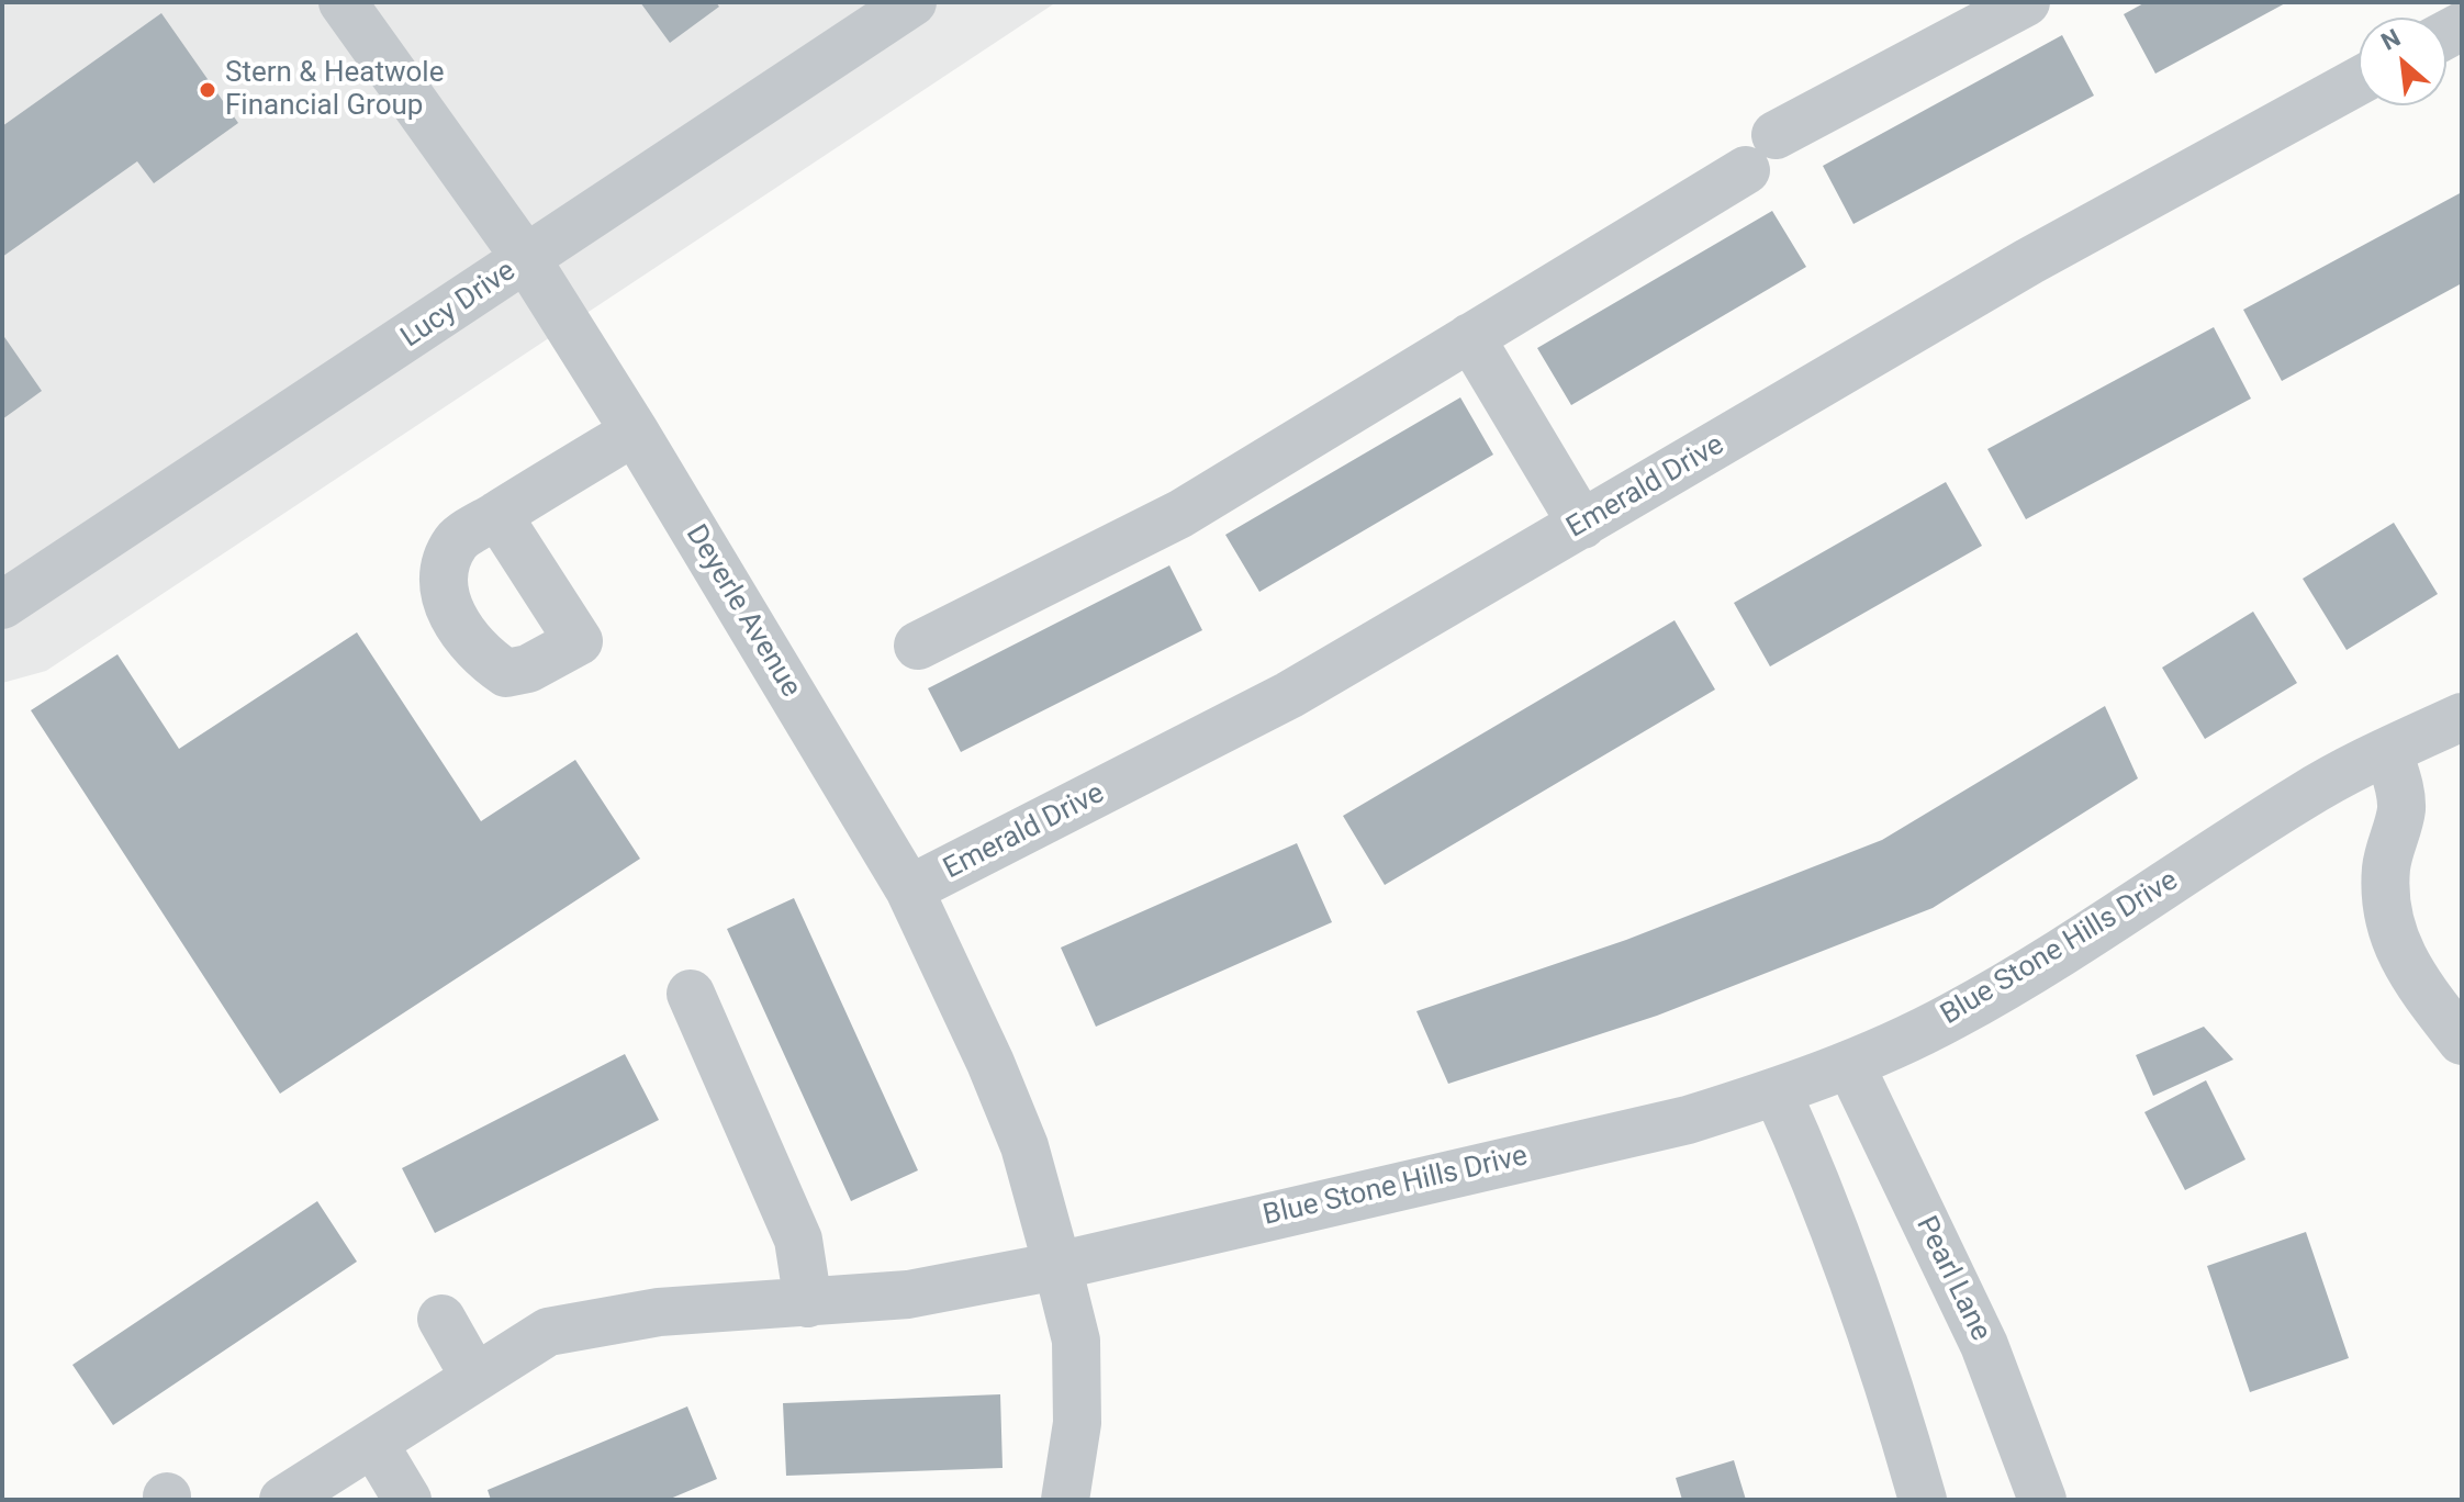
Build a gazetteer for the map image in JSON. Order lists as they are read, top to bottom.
{
  "streets": {
    "street": [
      "Lucy Drive",
      "Emerald Drive",
      "Deyerle Avenue",
      "Blue Stone Hills Drive",
      "Pearl Lane"
    ]
  },
  "crossings": [
    ["Lucy Drive", "Deyerle Avenue"],
    ["Emerald Drive", "Deyerle Avenue"],
    ["Deyerle Avenue", "Blue Stone Hills Drive"],
    ["Blue Stone Hills Drive", "Pearl Lane"]
  ],
  "places": ["Stern & Heatwole Financial Group"],
  "north": "top left"
}
